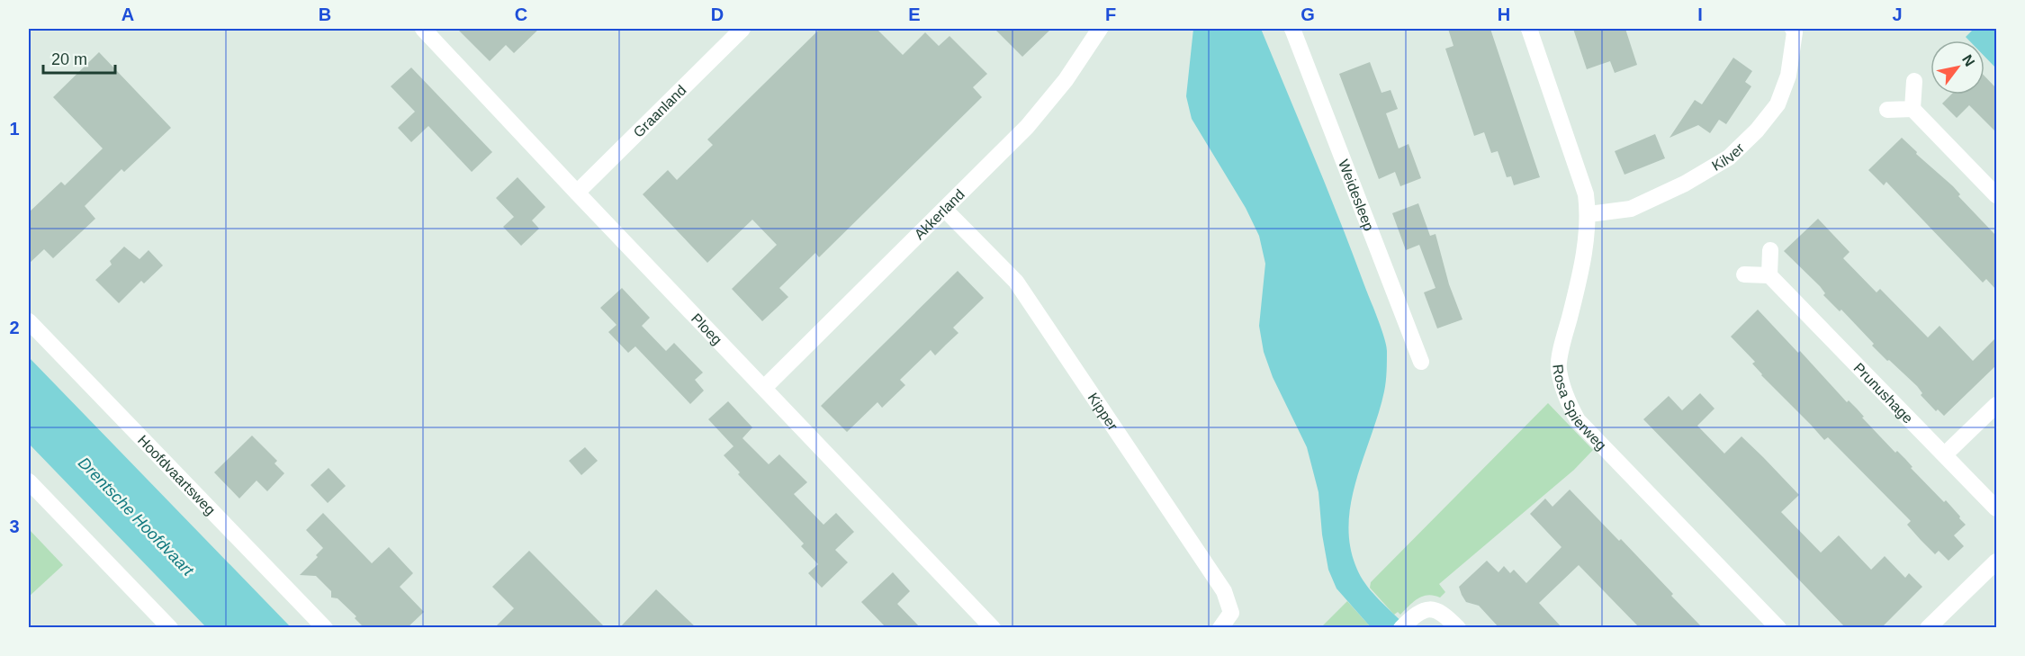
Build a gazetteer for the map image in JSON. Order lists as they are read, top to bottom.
{
  "streets": {
    "street": [
      "Graanland",
      "Kilver",
      "Weidesleep",
      "Akkerland",
      "Ploeg",
      "Prunushage",
      "Rosa Spierweg",
      "Kipper",
      "Hoofdvaartsweg"
    ]
  },
  "crossings": [
    ["Graanland", "Ploeg"],
    ["Kilver", "Rosa Spierweg"],
    ["Akkerland", "Ploeg"],
    ["Akkerland", "Kipper"]
  ],
  "water": ["Drentsche Hoofdvaart"],
  "scale_bar": "20 m",
  "north": "top right",
  "grid": {
    "columns": [
      "A",
      "B",
      "C",
      "D",
      "E",
      "F",
      "G",
      "H",
      "I",
      "J"
    ],
    "rows": ["1", "2", "3"]
  }
}
